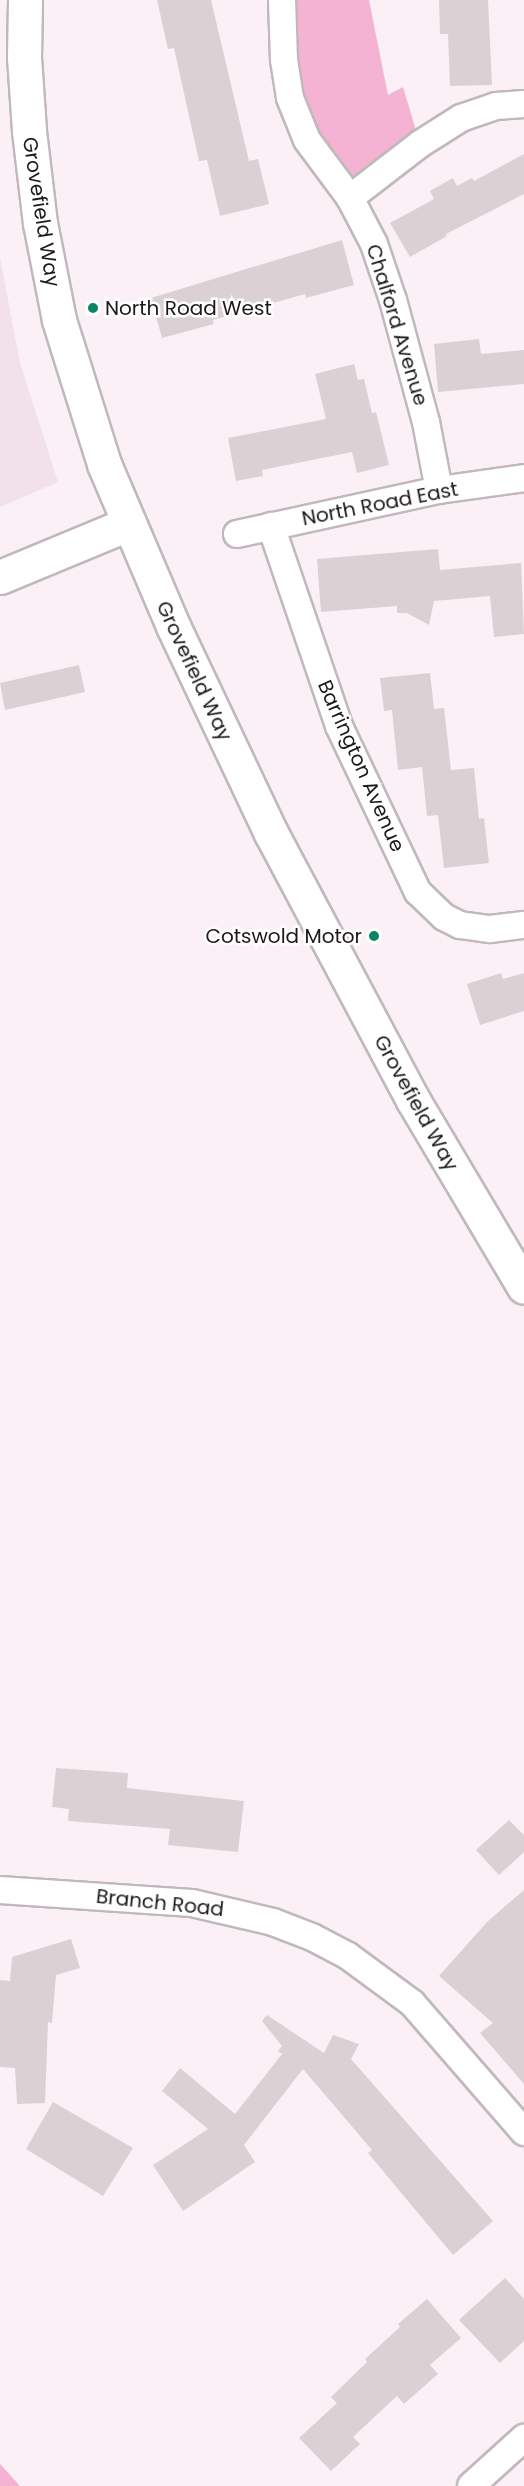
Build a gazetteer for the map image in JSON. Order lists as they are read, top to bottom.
{
  "streets": {
    "street": [
      "Grovefield Way",
      "Chalford Avenue",
      "North Road East",
      "Barrington Avenue",
      "Branch Road"
    ]
  },
  "crossings": [
    ["Chalford Avenue", "North Road East"],
    ["North Road East", "Barrington Avenue"]
  ],
  "places": ["North Road West", "Cotswold Motor"]
}
